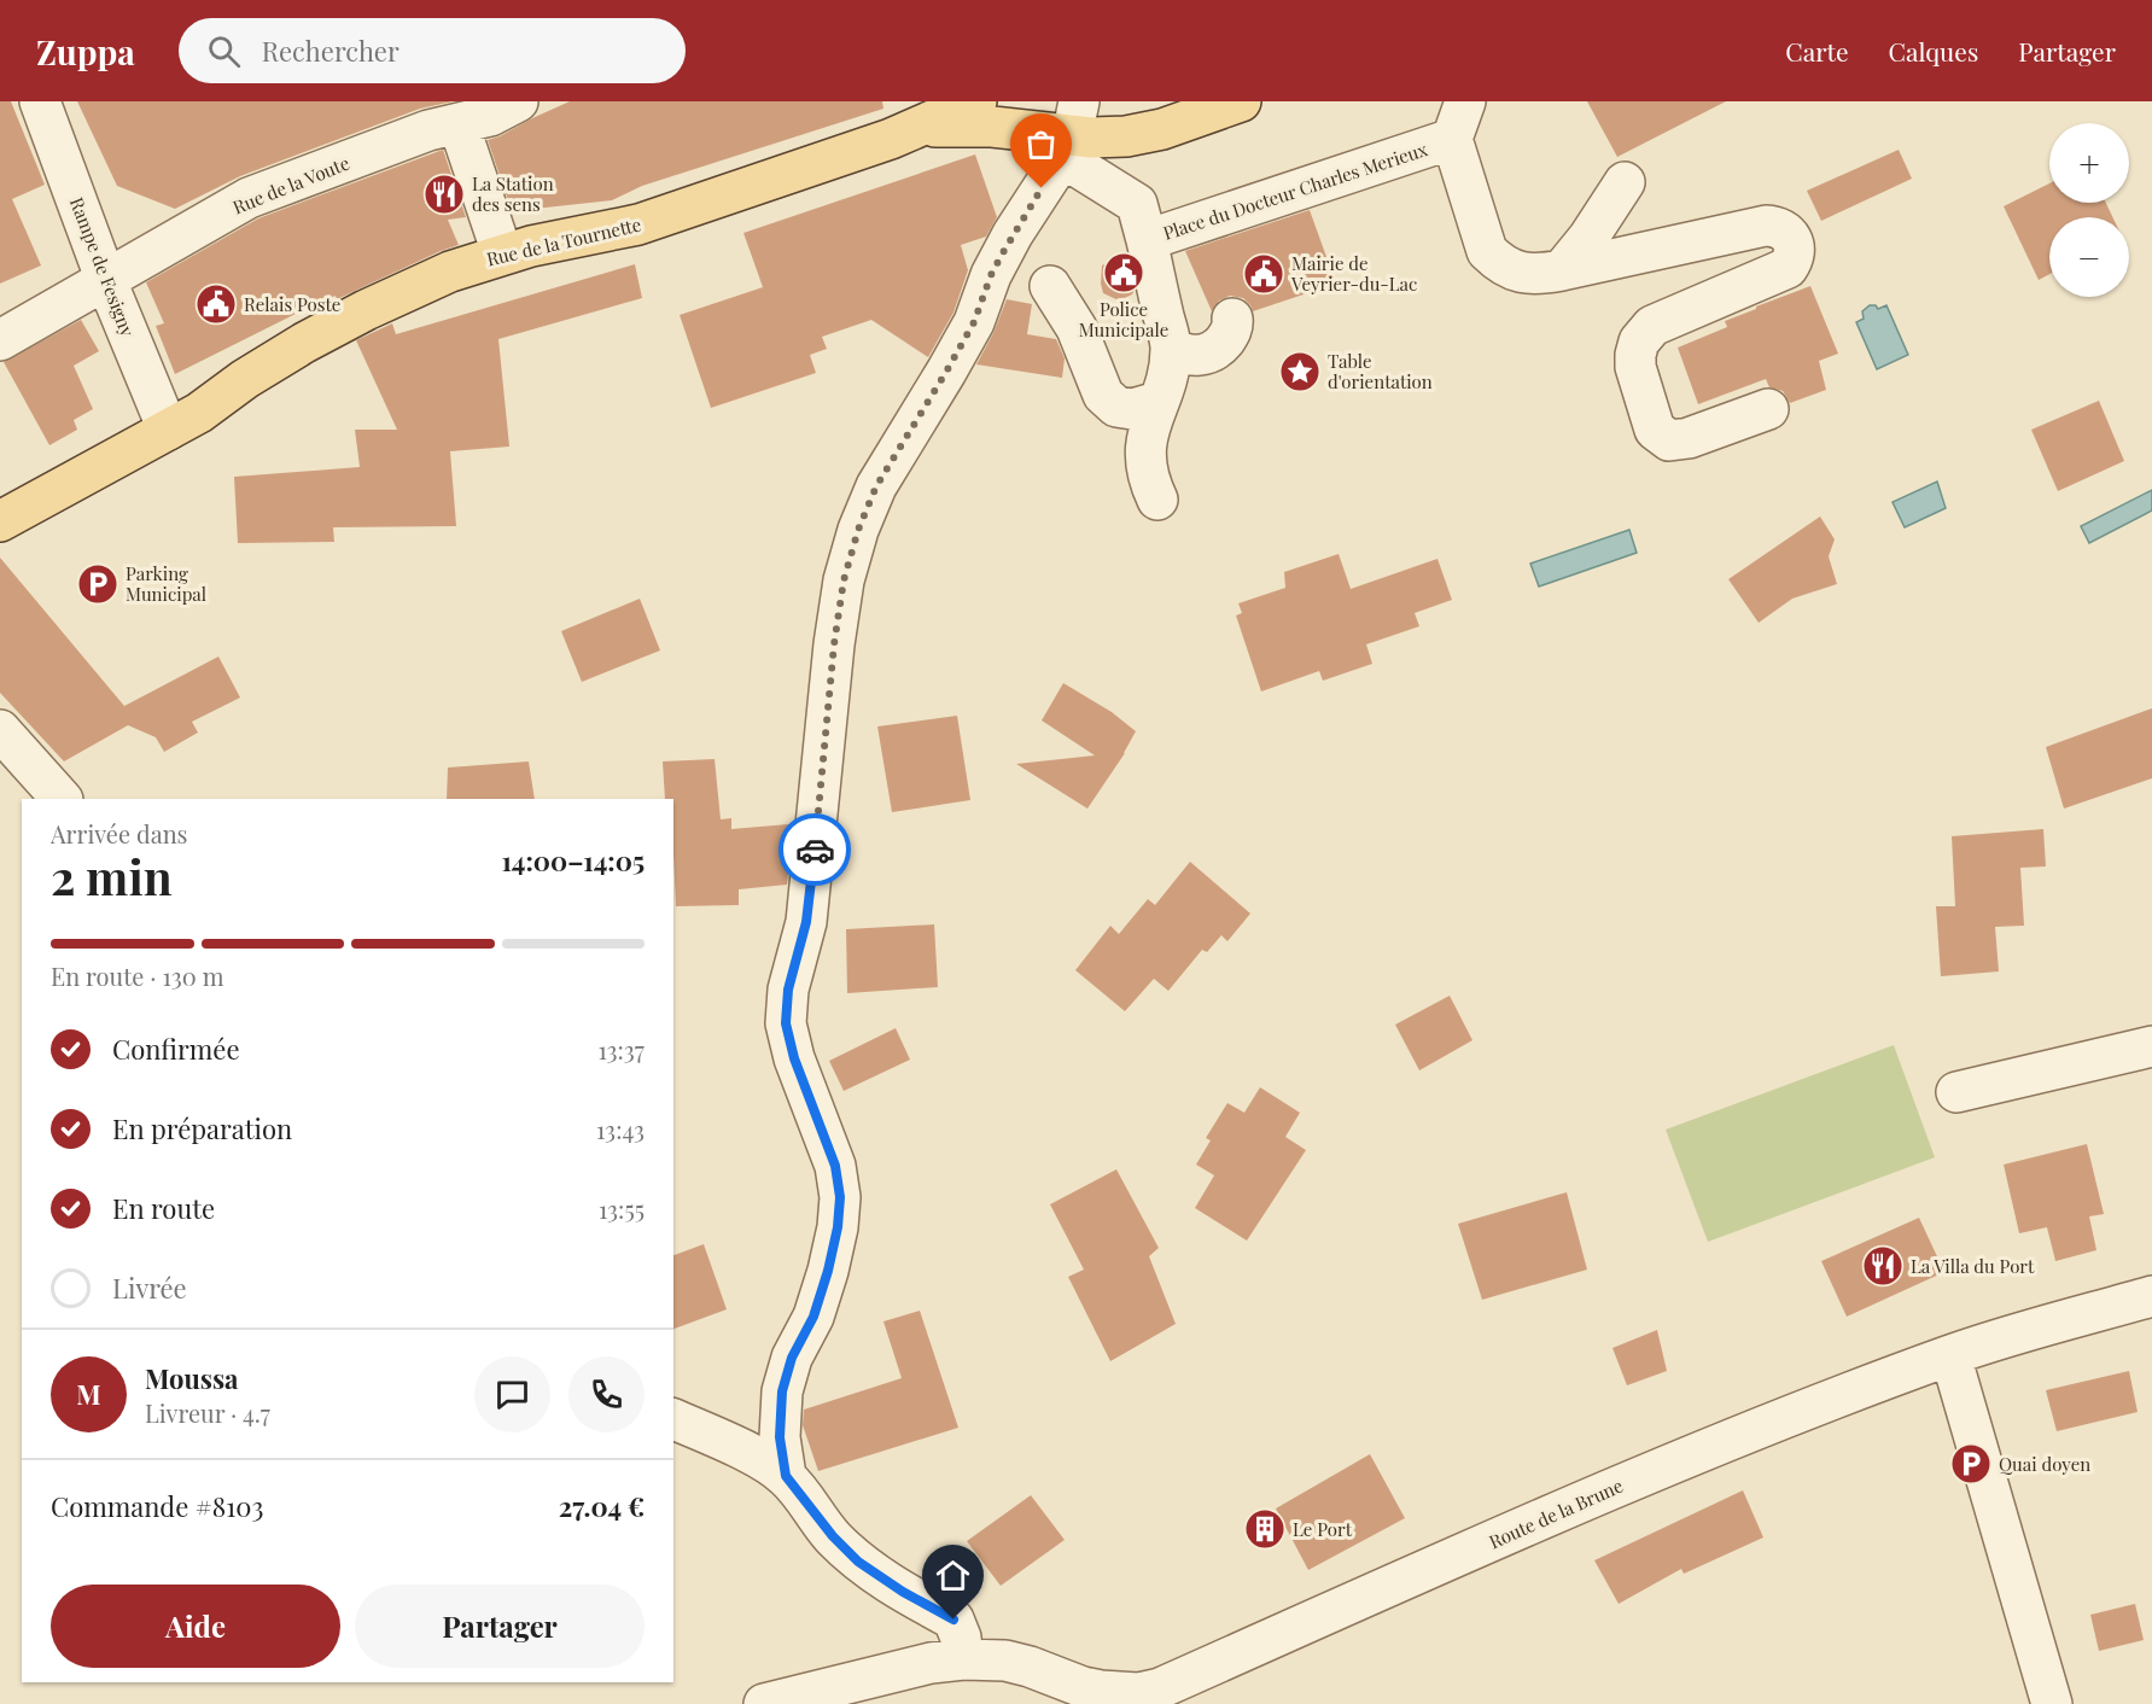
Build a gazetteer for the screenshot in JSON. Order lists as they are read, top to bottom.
{
  "streets": {
    "main road": ["Rue de la Tournette"],
    "street": [
      "Rue de la Voute",
      "Place du Docteur Charles Merieux",
      "Rampe de Fesigny",
      "Route de la Brune"
    ]
  },
  "crossings": [
    ["Rue de la Voute", "Rampe de Fesigny"],
    ["Place du Docteur Charles Merieux", "Rue de la Tournette"],
    ["Rue de la Tournette", "Rampe de Fesigny"]
  ],
  "places": {
    "restaurant": ["La Station des sens", "La Villa du Port"],
    "public building": ["Police Municipale", "Mairie de Veyrier-du-Lac", "Relais Poste"],
    "place": ["Table d'orientation"],
    "parking": ["Parking Municipal", "Quai doyen"],
    "building": ["Le Port"]
  },
  "page": {
    "header": "Zuppa",
    "search": "Rechercher",
    "nav": ["Carte", "Calques", "Partager"],
    "map_buttons": ["+", "−"],
    "heading": ["2 min", "Arrivée dans", "14:00–14:05"],
    "panel": [
      "Moussa",
      "Livreur · 4.7",
      "Commande #8103",
      "27.04 €"
    ],
    "bar": "En route · 130 m",
    "list": [
      ["Confirmée", "13:37"],
      ["En préparation", "13:43"],
      ["En route", "13:55"],
      "Livrée"
    ],
    "round": "M",
    "buttons": ["Aide", "Partager"]
  }
}
